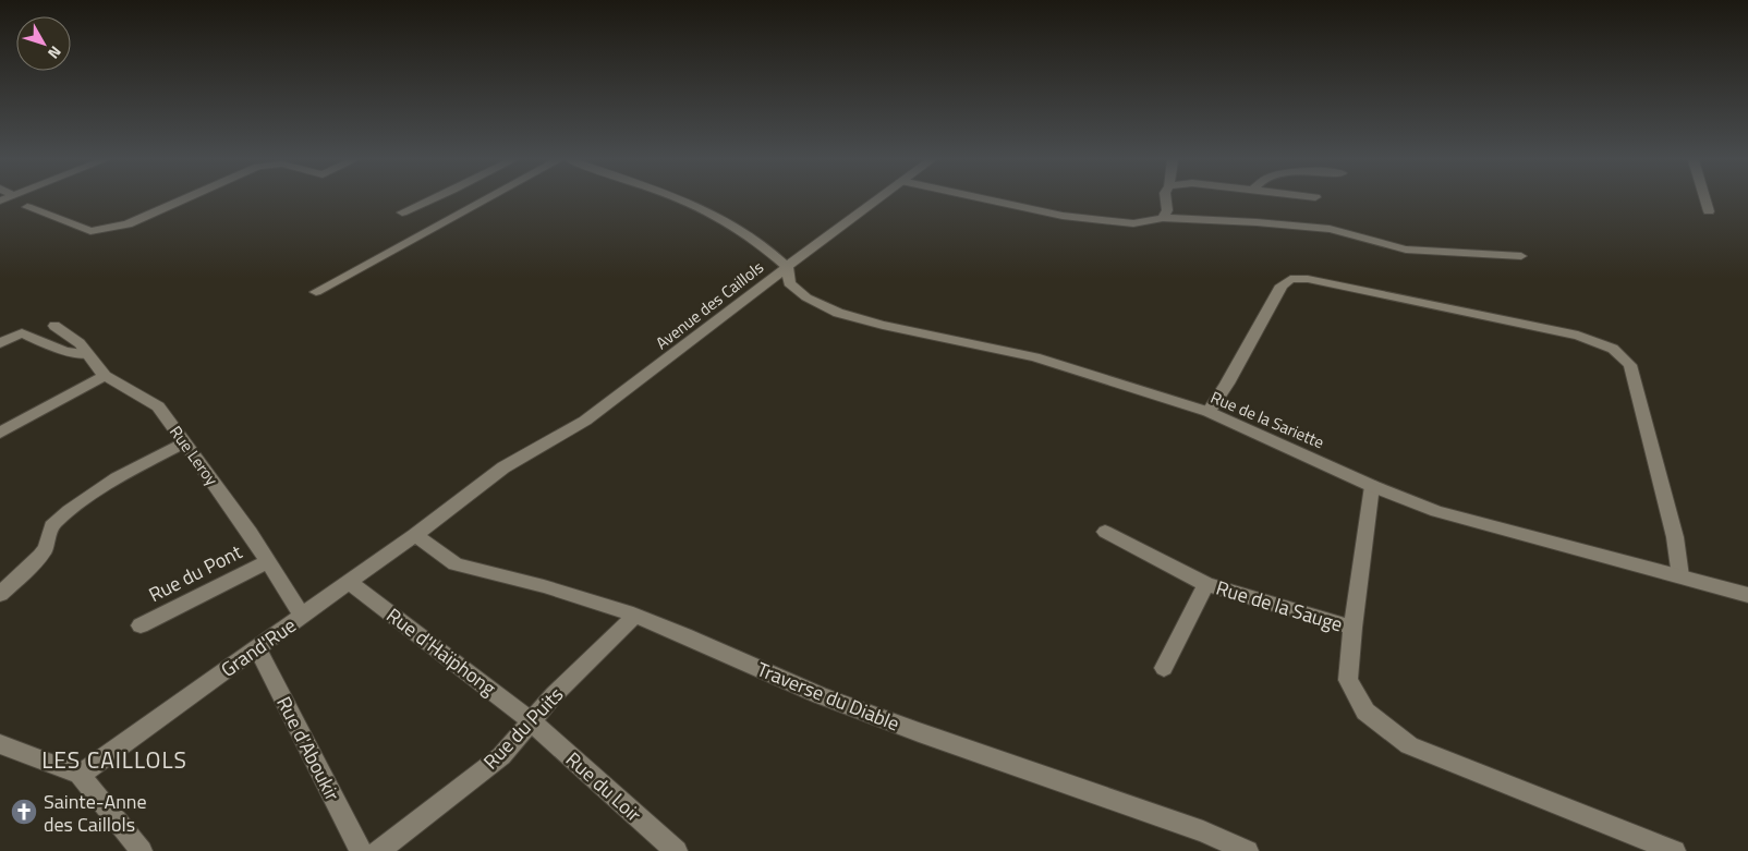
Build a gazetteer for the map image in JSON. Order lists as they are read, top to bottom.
{
  "streets": {
    "street": [
      "Avenue des Caillols",
      "Rue de la Sariette",
      "Rue Leroy",
      "Rue du Pont",
      "Rue de la Sauge",
      "Grand'Rue",
      "Rue d'Haïphong",
      "Traverse du Diable",
      "Rue du Puits",
      "Rue d'Aboukir",
      "Rue du Loir"
    ]
  },
  "crossings": [
    ["Avenue des Caillols", "Rue de la Sariette"],
    ["Avenue des Caillols", "Grand'Rue"],
    ["Rue Leroy", "Rue du Pont"],
    ["Rue Leroy", "Grand'Rue"],
    ["Grand'Rue", "Rue d'Haïphong"],
    ["Grand'Rue", "Traverse du Diable"],
    ["Grand'Rue", "Rue d'Aboukir"],
    ["Rue d'Haïphong", "Rue du Puits"],
    ["Rue d'Haïphong", "Rue du Loir"],
    ["Traverse du Diable", "Rue du Puits"],
    ["Rue du Puits", "Rue du Loir"]
  ],
  "districts": ["LES CAILLOLS"],
  "places": {
    "church": ["Sainte-Anne des Caillols"]
  },
  "north": "bottom right"
}
